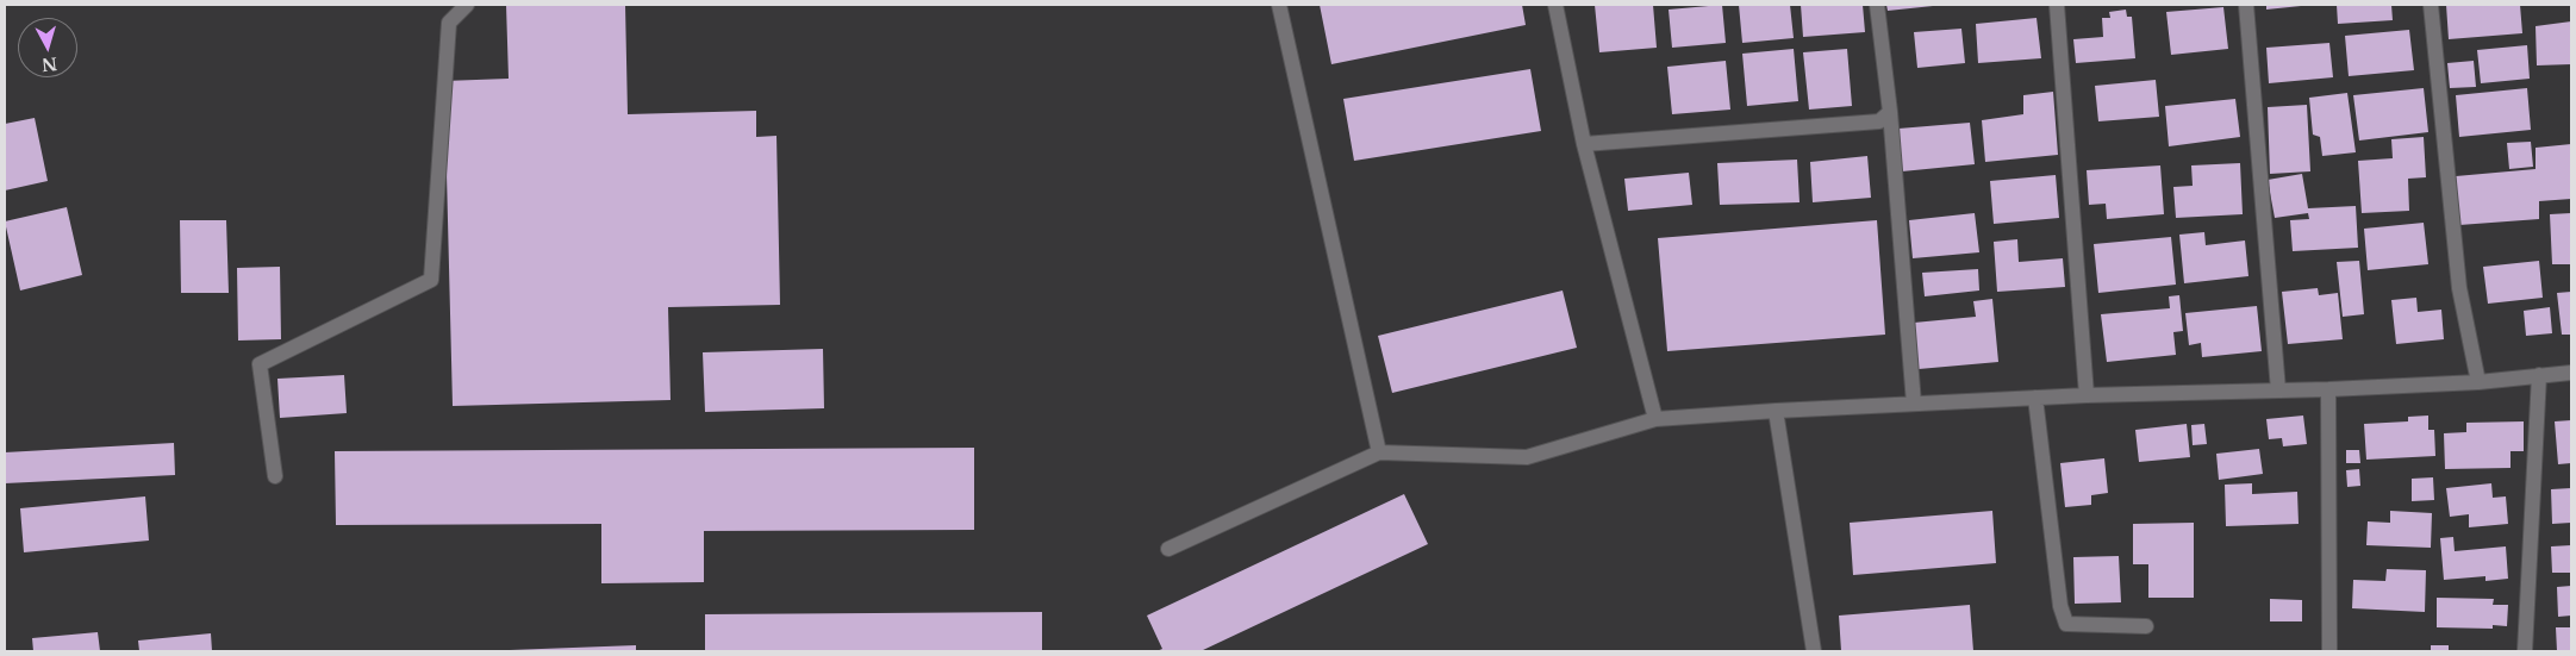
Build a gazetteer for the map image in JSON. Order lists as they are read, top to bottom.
{
  "north": "bottom"
}
